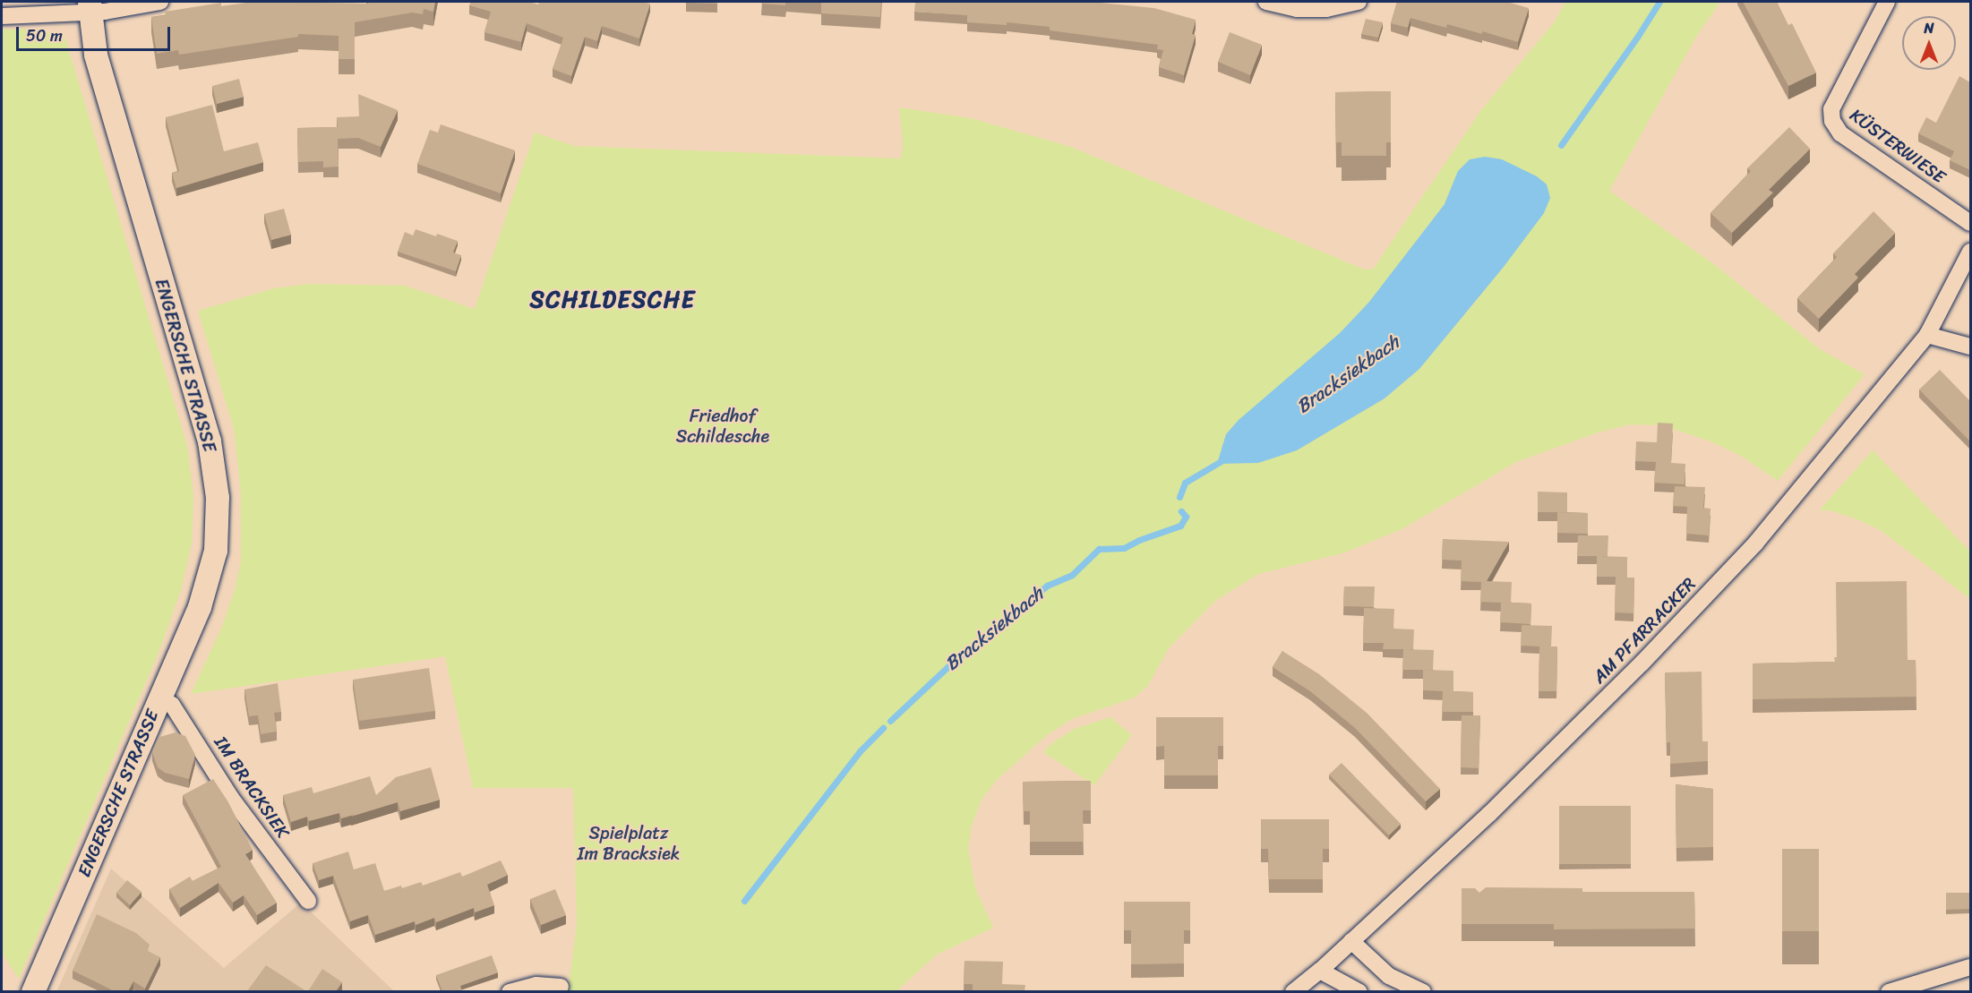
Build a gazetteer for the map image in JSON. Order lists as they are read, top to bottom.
{
  "streets": {
    "main road": ["ENGERSCHE STRASSE"],
    "street": ["KÜSTERWIESE", "AM PFARRACKER", "IM BRACKSIEK"]
  },
  "crossings": [
    ["ENGERSCHE STRASSE", "IM BRACKSIEK"]
  ],
  "districts": ["SCHILDESCHE"],
  "water": ["Bracksiekbach"],
  "parks": ["Friedhof Schildesche", "Spielplatz Im Bracksiek"],
  "scale_bar": "50 m",
  "north": "top"
}
